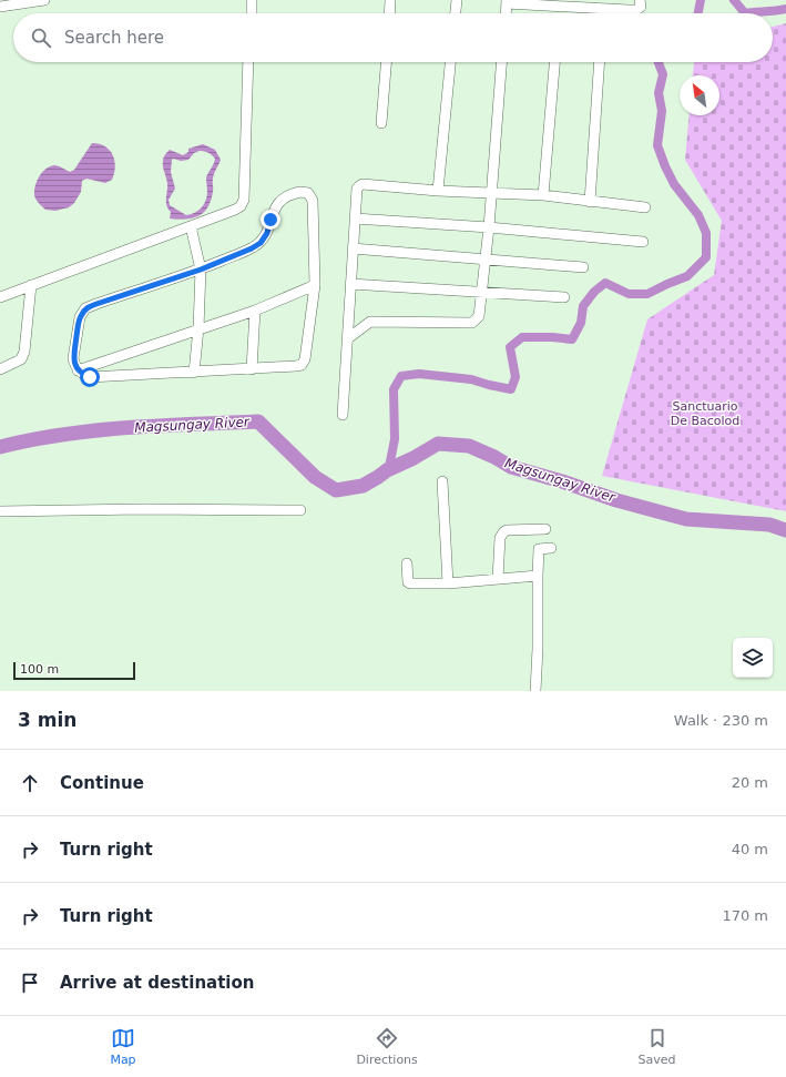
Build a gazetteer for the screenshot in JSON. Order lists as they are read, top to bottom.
{
  "water": ["Magsungay River"],
  "parks": ["Sanctuario De Bacolod"],
  "scale_bar": "100 m",
  "north": "top left",
  "page": {
    "search": "Search here",
    "scale": "100 m",
    "heading": ["3 min", "Walk · 230 m"],
    "list": [
      ["Continue", "20 m"],
      ["Turn right", "40 m"],
      ["Turn right", "170 m"],
      "Arrive at destination"
    ],
    "nav": ["Map", "Directions", "Saved"]
  }
}
